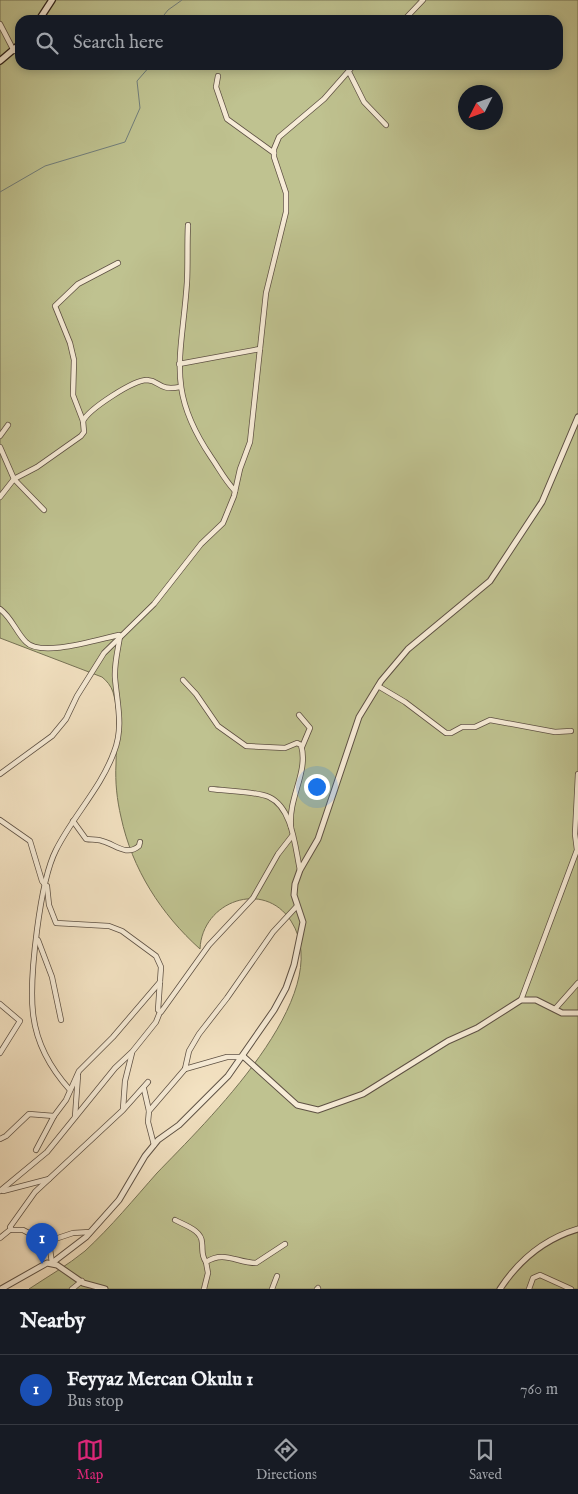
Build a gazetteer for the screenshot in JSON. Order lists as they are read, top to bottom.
{
  "north": "bottom left",
  "page": {
    "search": "Search here",
    "pins": "1",
    "heading": "Nearby",
    "list": [
      {
        "mark": "1",
        "name": "Feyyaz Mercan Okulu 1",
        "note": "Bus stop",
        "value": "760 m"
      }
    ],
    "nav": ["Map", "Directions", "Saved"]
  }
}
